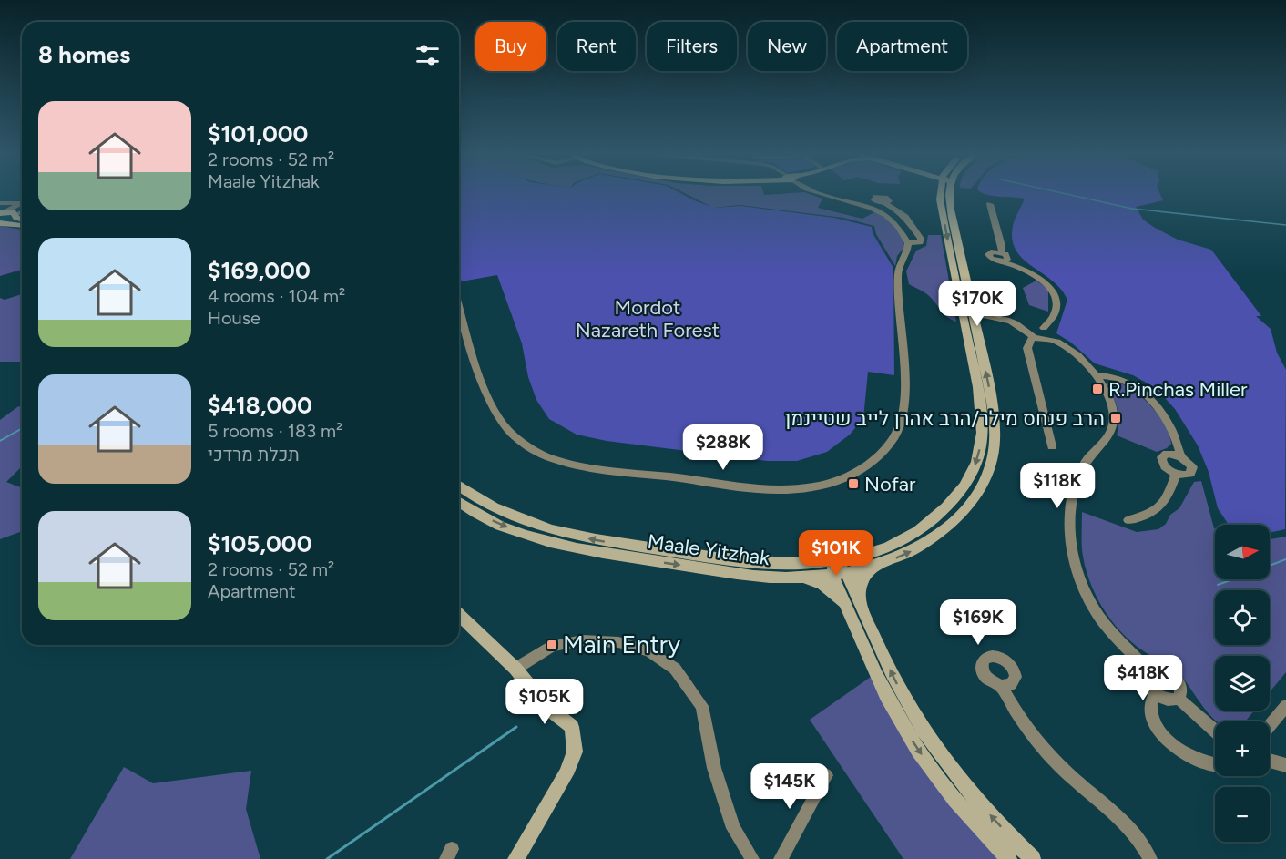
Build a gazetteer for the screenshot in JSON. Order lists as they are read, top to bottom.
{
  "streets": {
    "street": ["Maale Yitzhak"]
  },
  "parks": ["Mordot Nazareth Forest"],
  "places": {
    "transit": [
      "R.Pinchas Miller",
      "הרב פנחס מילר/הרב אהרן לייב שטיינמן",
      "Nofar",
      "Main Entry"
    ]
  },
  "north": "right",
  "page": {
    "chip": [
      "Buy",
      "Rent",
      "Filters",
      "New",
      "Apartment"
    ],
    "heading": "8 homes",
    "list": [
      {
        "name": "$101,000",
        "note": "2 rooms · 52 m² · Maale Yitzhak"
      },
      {
        "name": "$169,000",
        "note": "4 rooms · 104 m² · House"
      },
      {
        "name": "$418,000",
        "note": "5 rooms · 183 m² · תכלת מרדכי"
      },
      {
        "name": "$105,000",
        "note": "2 rooms · 52 m² · Apartment"
      }
    ],
    "price": [
      "$170K",
      "$288K",
      "$118K",
      "$101K",
      "$169K",
      "$418K",
      "$105K",
      "$145K"
    ],
    "map_buttons": ["+", "−"]
  }
}
